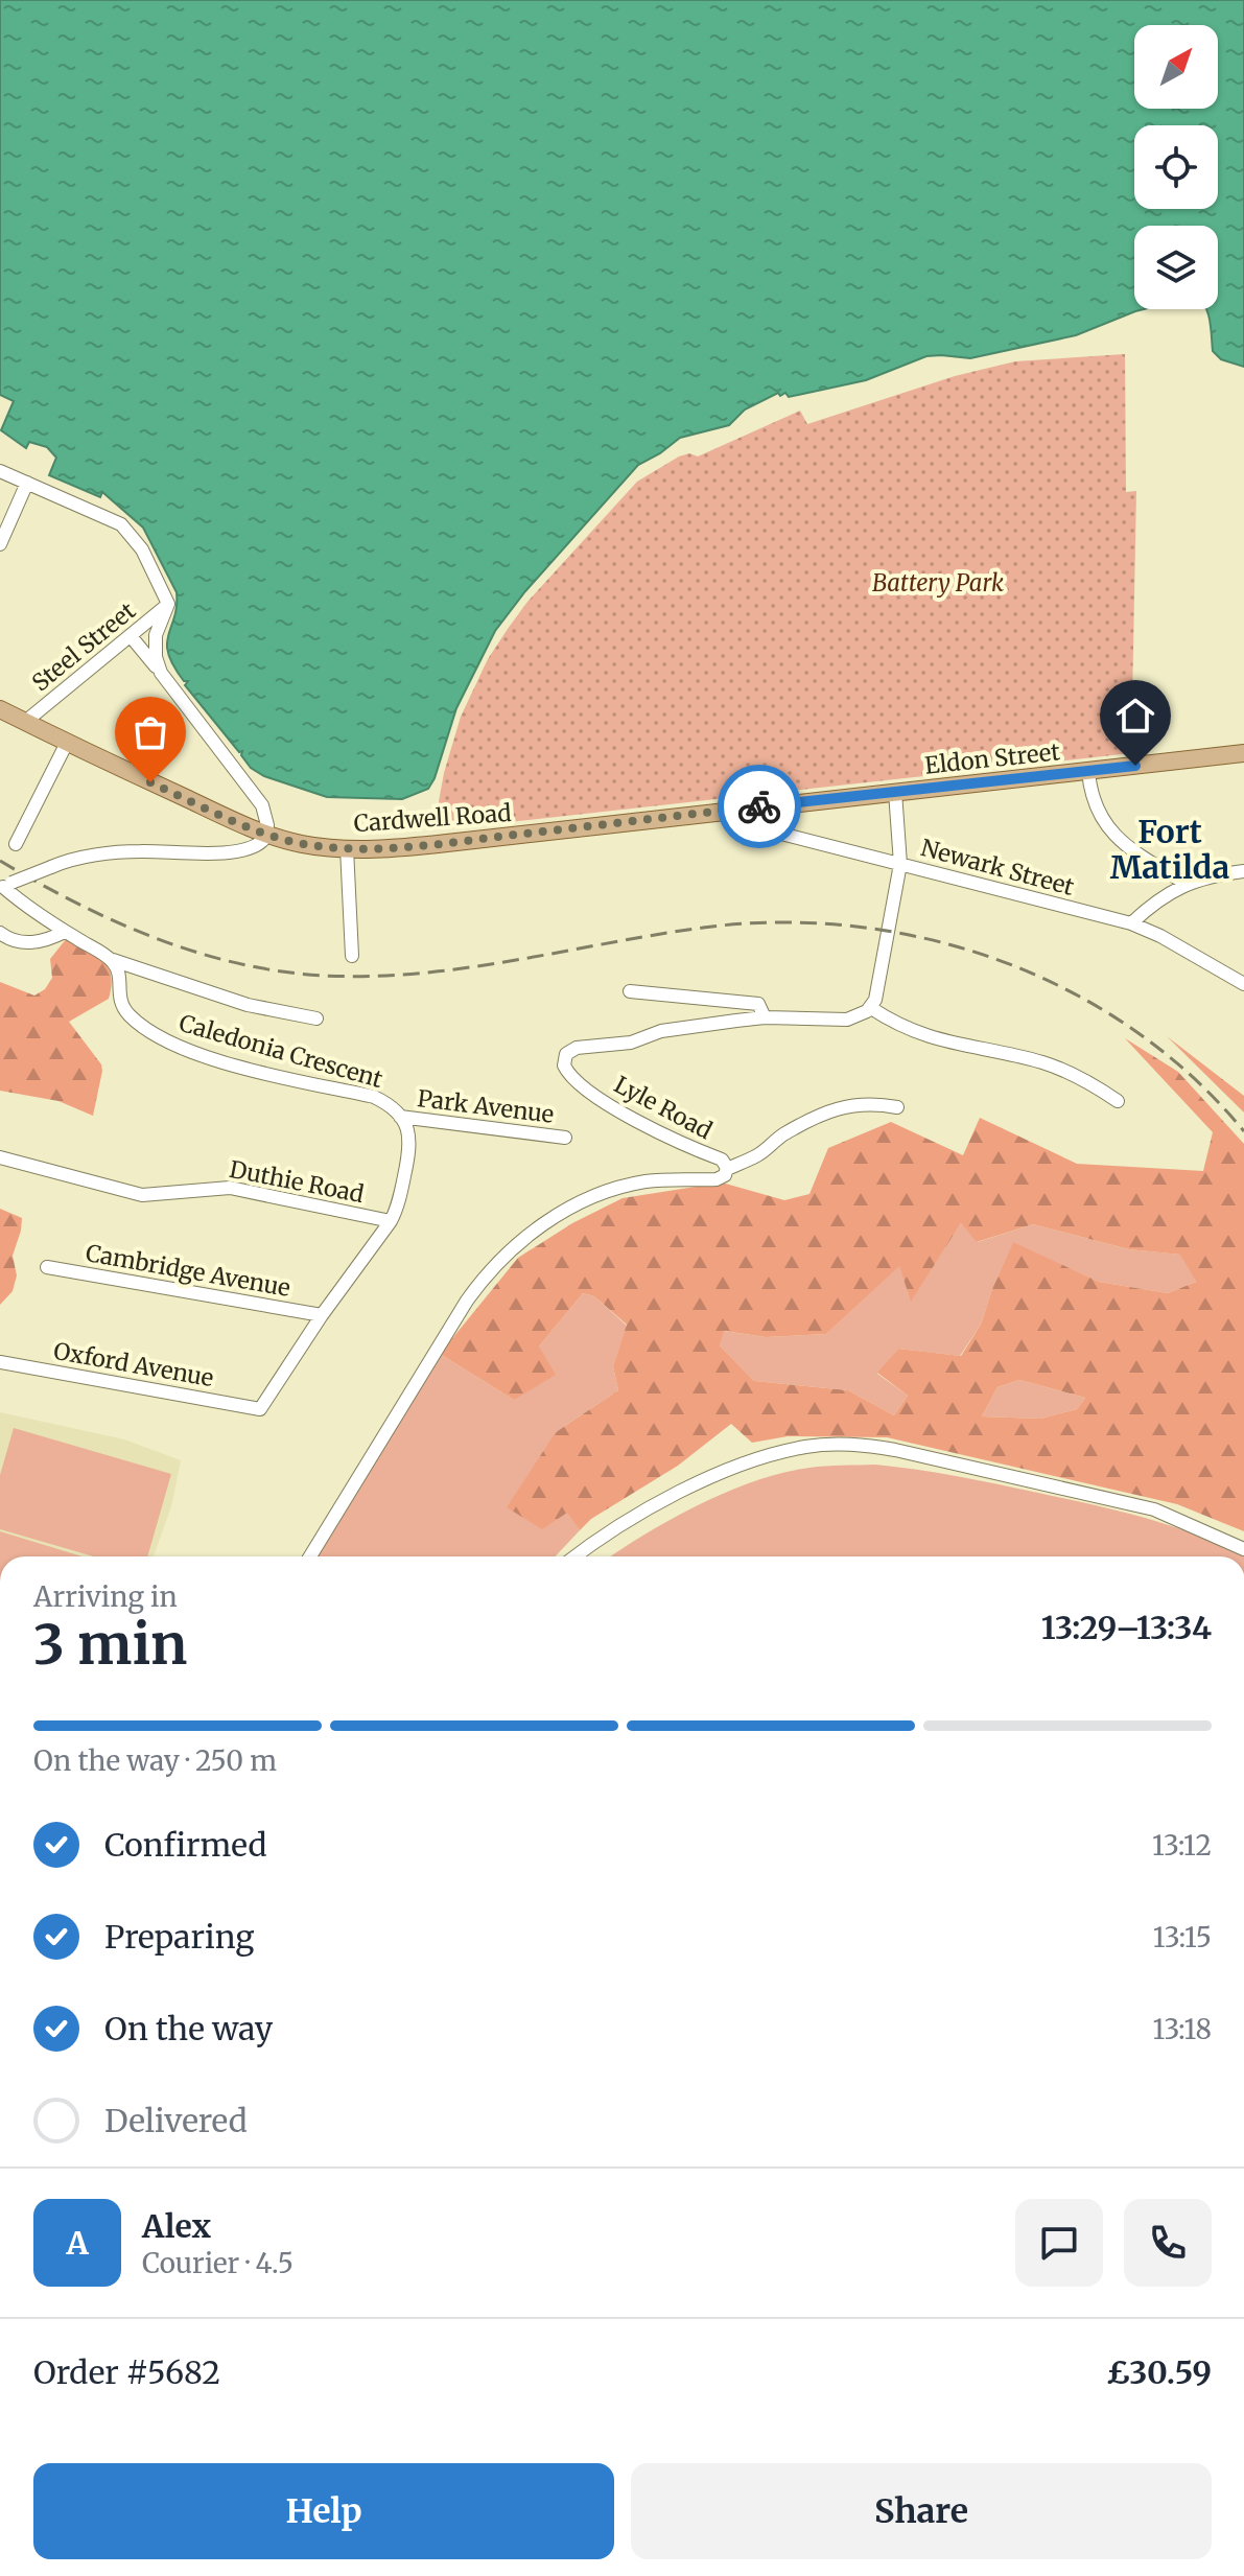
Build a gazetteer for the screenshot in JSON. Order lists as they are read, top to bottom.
{
  "streets": {
    "main road": ["Eldon Street", "Cardwell Road"],
    "street": [
      "Steel Street",
      "Newark Street",
      "Caledonia Crescent",
      "Park Avenue",
      "Lyle Road",
      "Duthie Road",
      "Cambridge Avenue",
      "Oxford Avenue"
    ]
  },
  "crossings": [
    ["Steel Street", "Cardwell Road"],
    ["Eldon Street", "Cardwell Road"],
    ["Cardwell Road", "Newark Street"],
    ["Caledonia Crescent", "Park Avenue"],
    ["Caledonia Crescent", "Duthie Road"],
    ["Caledonia Crescent", "Cambridge Avenue"],
    ["Caledonia Crescent", "Oxford Avenue"]
  ],
  "districts": ["Fort Matilda"],
  "parks": ["Battery Park"],
  "north": "top right",
  "page": {
    "heading": ["3 min", "Arriving in", "13:29–13:34"],
    "panel": [
      "Alex",
      "Courier · 4.5",
      "Order #5682",
      "£30.59"
    ],
    "bar": "On the way · 250 m",
    "list": [
      ["Confirmed", "13:12"],
      ["Preparing", "13:15"],
      ["On the way", "13:18"],
      "Delivered"
    ],
    "round": "A",
    "buttons": ["Help", "Share"]
  }
}
